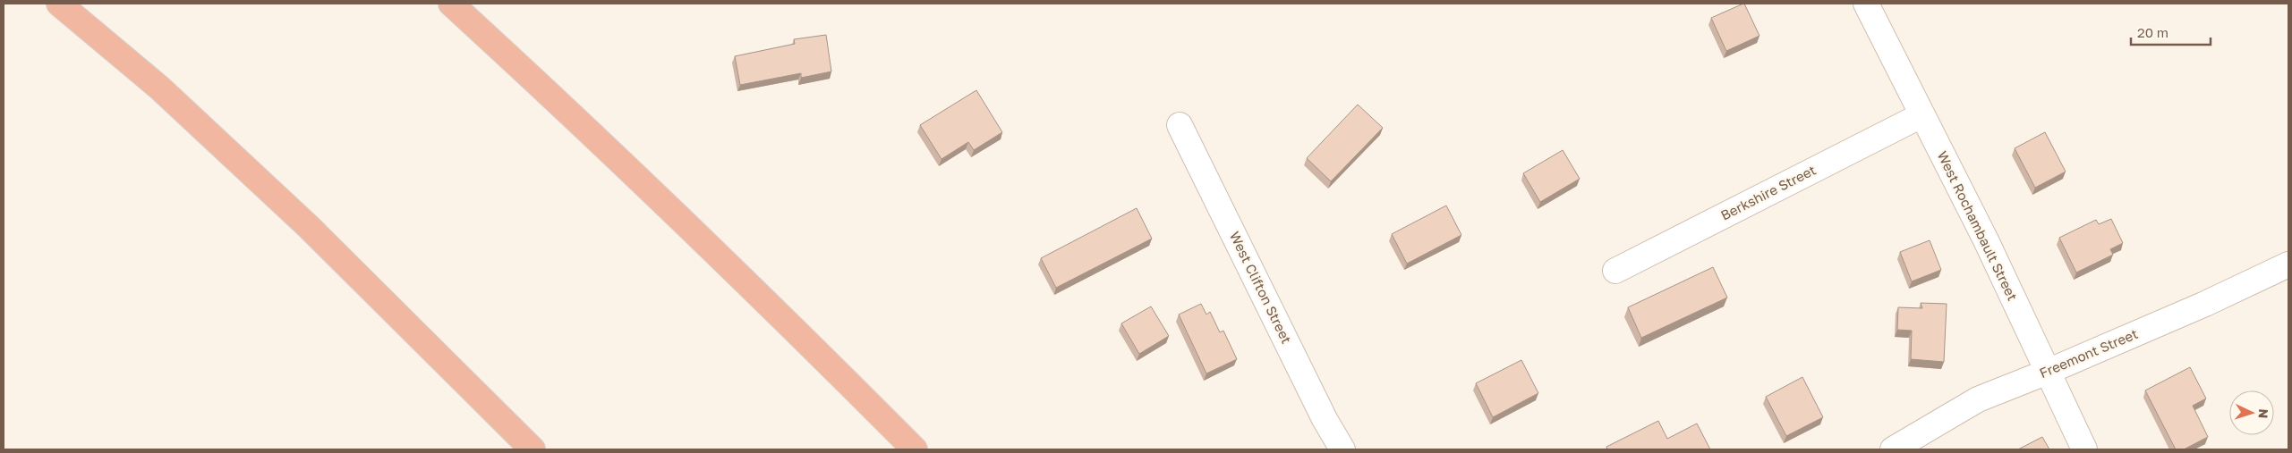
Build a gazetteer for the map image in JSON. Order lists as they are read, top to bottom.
{
  "streets": {
    "street": [
      "Berkshire Street",
      "West Rochambault Street",
      "West Clifton Street",
      "Freemont Street"
    ]
  },
  "crossings": [
    ["Berkshire Street", "West Rochambault Street"],
    ["West Rochambault Street", "Freemont Street"]
  ],
  "scale_bar": "20 m",
  "north": "right"
}
